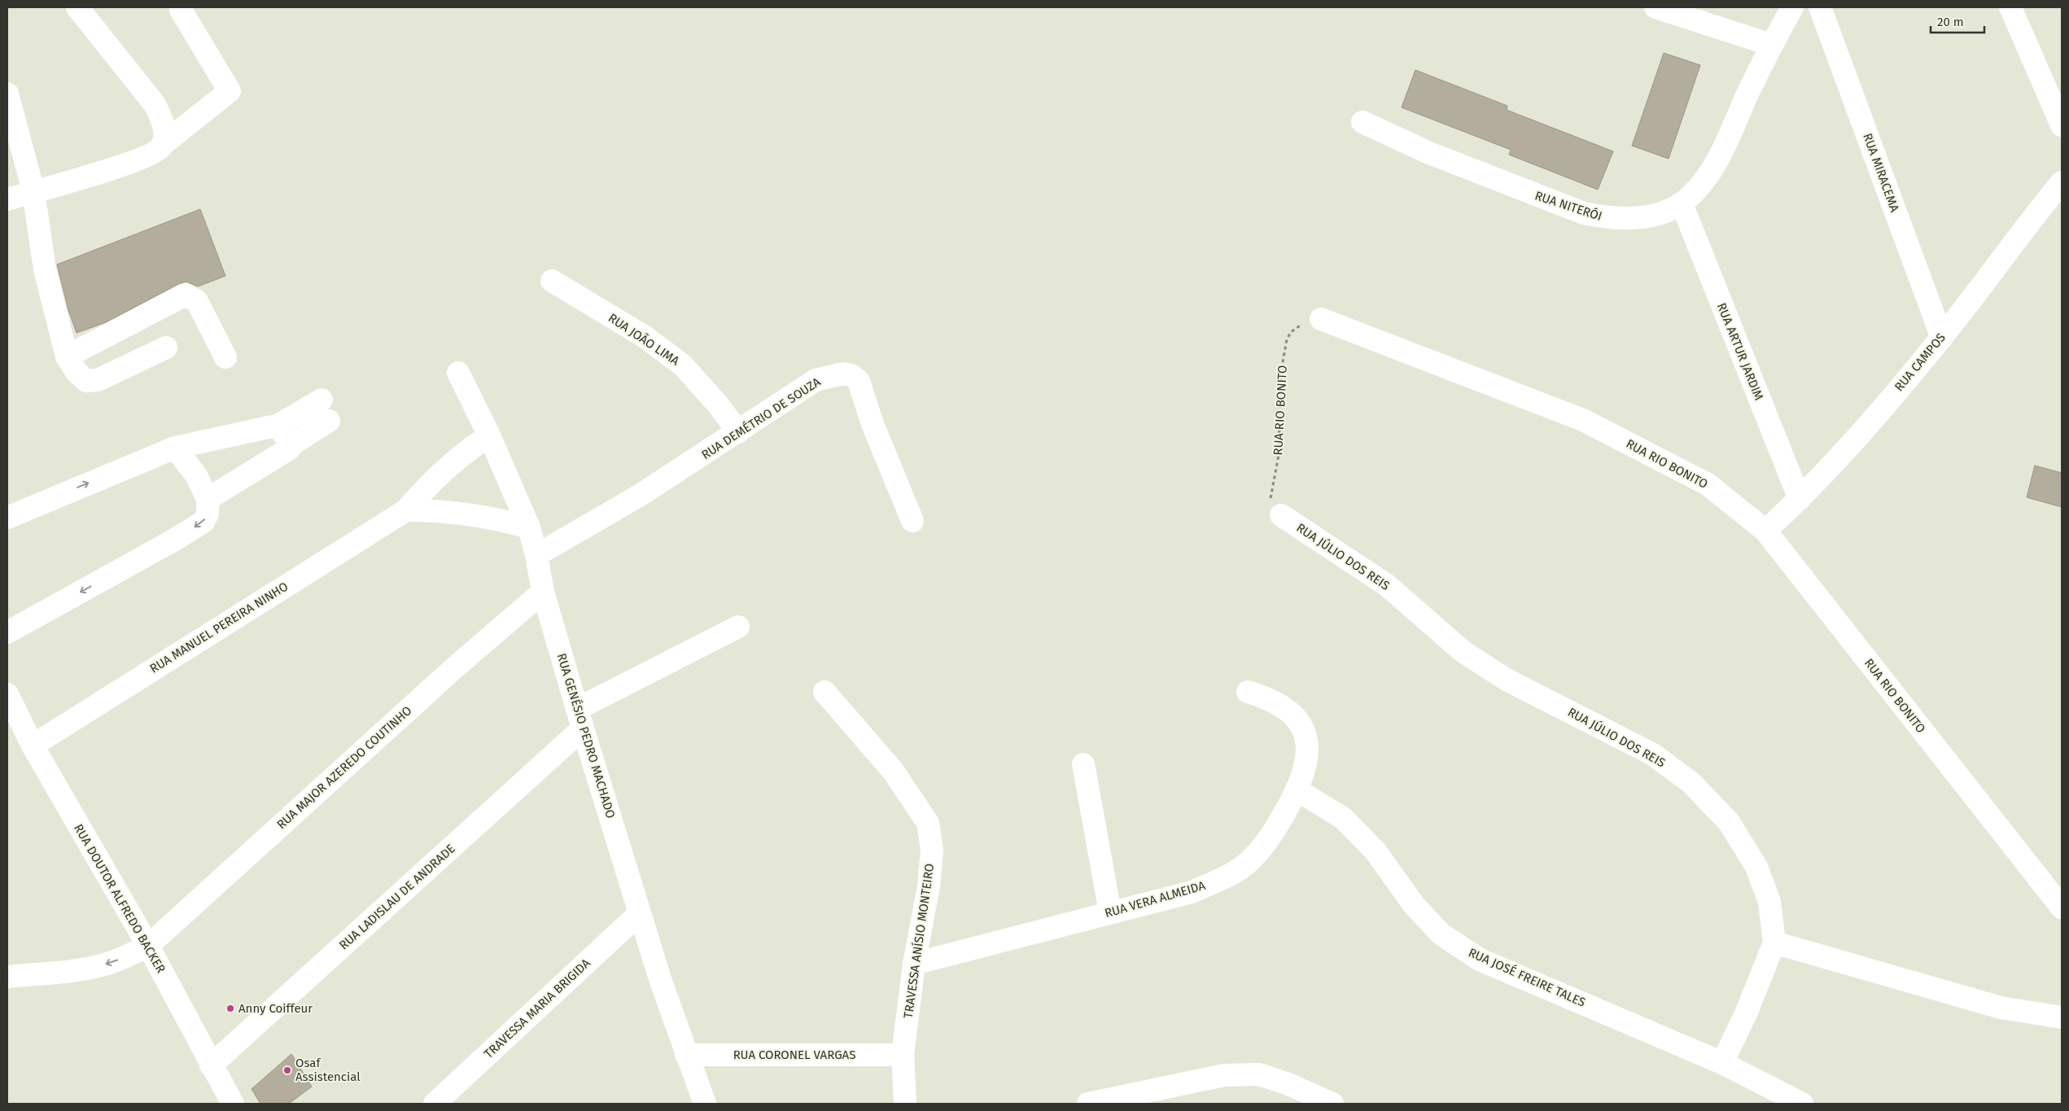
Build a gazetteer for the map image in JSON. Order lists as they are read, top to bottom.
{
  "streets": {
    "street": [
      "RUA MIRACEMA",
      "RUA NITERÓI",
      "RUA JOÃO LIMA",
      "RUA ARTUR JARDIM",
      "RUA CAMPOS",
      "RUA RIO BONITO",
      "RUA DEMÉTRIO DE SOUZA",
      "RUA JÚLIO DOS REIS",
      "RUA MANUEL PEREIRA NINHO",
      "RUA GENÉSIO PEDRO MACHADO",
      "RUA MAJOR AZEREDO COUTINHO",
      "RUA LADISLAU DE ANDRADE",
      "RUA DOUTOR ALFREDO BACKER",
      "RUA VERA ALMEIDA",
      "TRAVESSA ANÍSIO MONTEIRO",
      "RUA JOSÉ FREIRE TALES",
      "TRAVESSA MARIA BRIGIDA",
      "RUA CORONEL VARGAS"
    ]
  },
  "crossings": [
    ["RUA MIRACEMA", "RUA CAMPOS"],
    ["RUA NITERÓI", "RUA ARTUR JARDIM"],
    ["RUA JOÃO LIMA", "RUA DEMÉTRIO DE SOUZA"],
    ["RUA ARTUR JARDIM", "RUA CAMPOS"],
    ["RUA CAMPOS", "RUA RIO BONITO"],
    ["RUA RIO BONITO", "RUA JÚLIO DOS REIS"],
    ["RUA DEMÉTRIO DE SOUZA", "RUA GENÉSIO PEDRO MACHADO"],
    ["RUA JÚLIO DOS REIS", "RUA JOSÉ FREIRE TALES"],
    ["RUA MANUEL PEREIRA NINHO", "RUA GENÉSIO PEDRO MACHADO"],
    ["RUA MANUEL PEREIRA NINHO", "RUA DOUTOR ALFREDO BACKER"],
    ["RUA GENÉSIO PEDRO MACHADO", "RUA MAJOR AZEREDO COUTINHO"],
    ["RUA GENÉSIO PEDRO MACHADO", "RUA LADISLAU DE ANDRADE"],
    ["RUA GENÉSIO PEDRO MACHADO", "TRAVESSA MARIA BRIGIDA"],
    ["RUA GENÉSIO PEDRO MACHADO", "RUA CORONEL VARGAS"],
    ["RUA MAJOR AZEREDO COUTINHO", "RUA DOUTOR ALFREDO BACKER"],
    ["RUA LADISLAU DE ANDRADE", "RUA DOUTOR ALFREDO BACKER"],
    ["RUA VERA ALMEIDA", "TRAVESSA ANÍSIO MONTEIRO"],
    ["RUA VERA ALMEIDA", "RUA JOSÉ FREIRE TALES"],
    ["TRAVESSA ANÍSIO MONTEIRO", "RUA CORONEL VARGAS"]
  ],
  "places": ["Anny Coiffeur", "Osaf Assistencial"],
  "scale_bar": "20 m"
}
